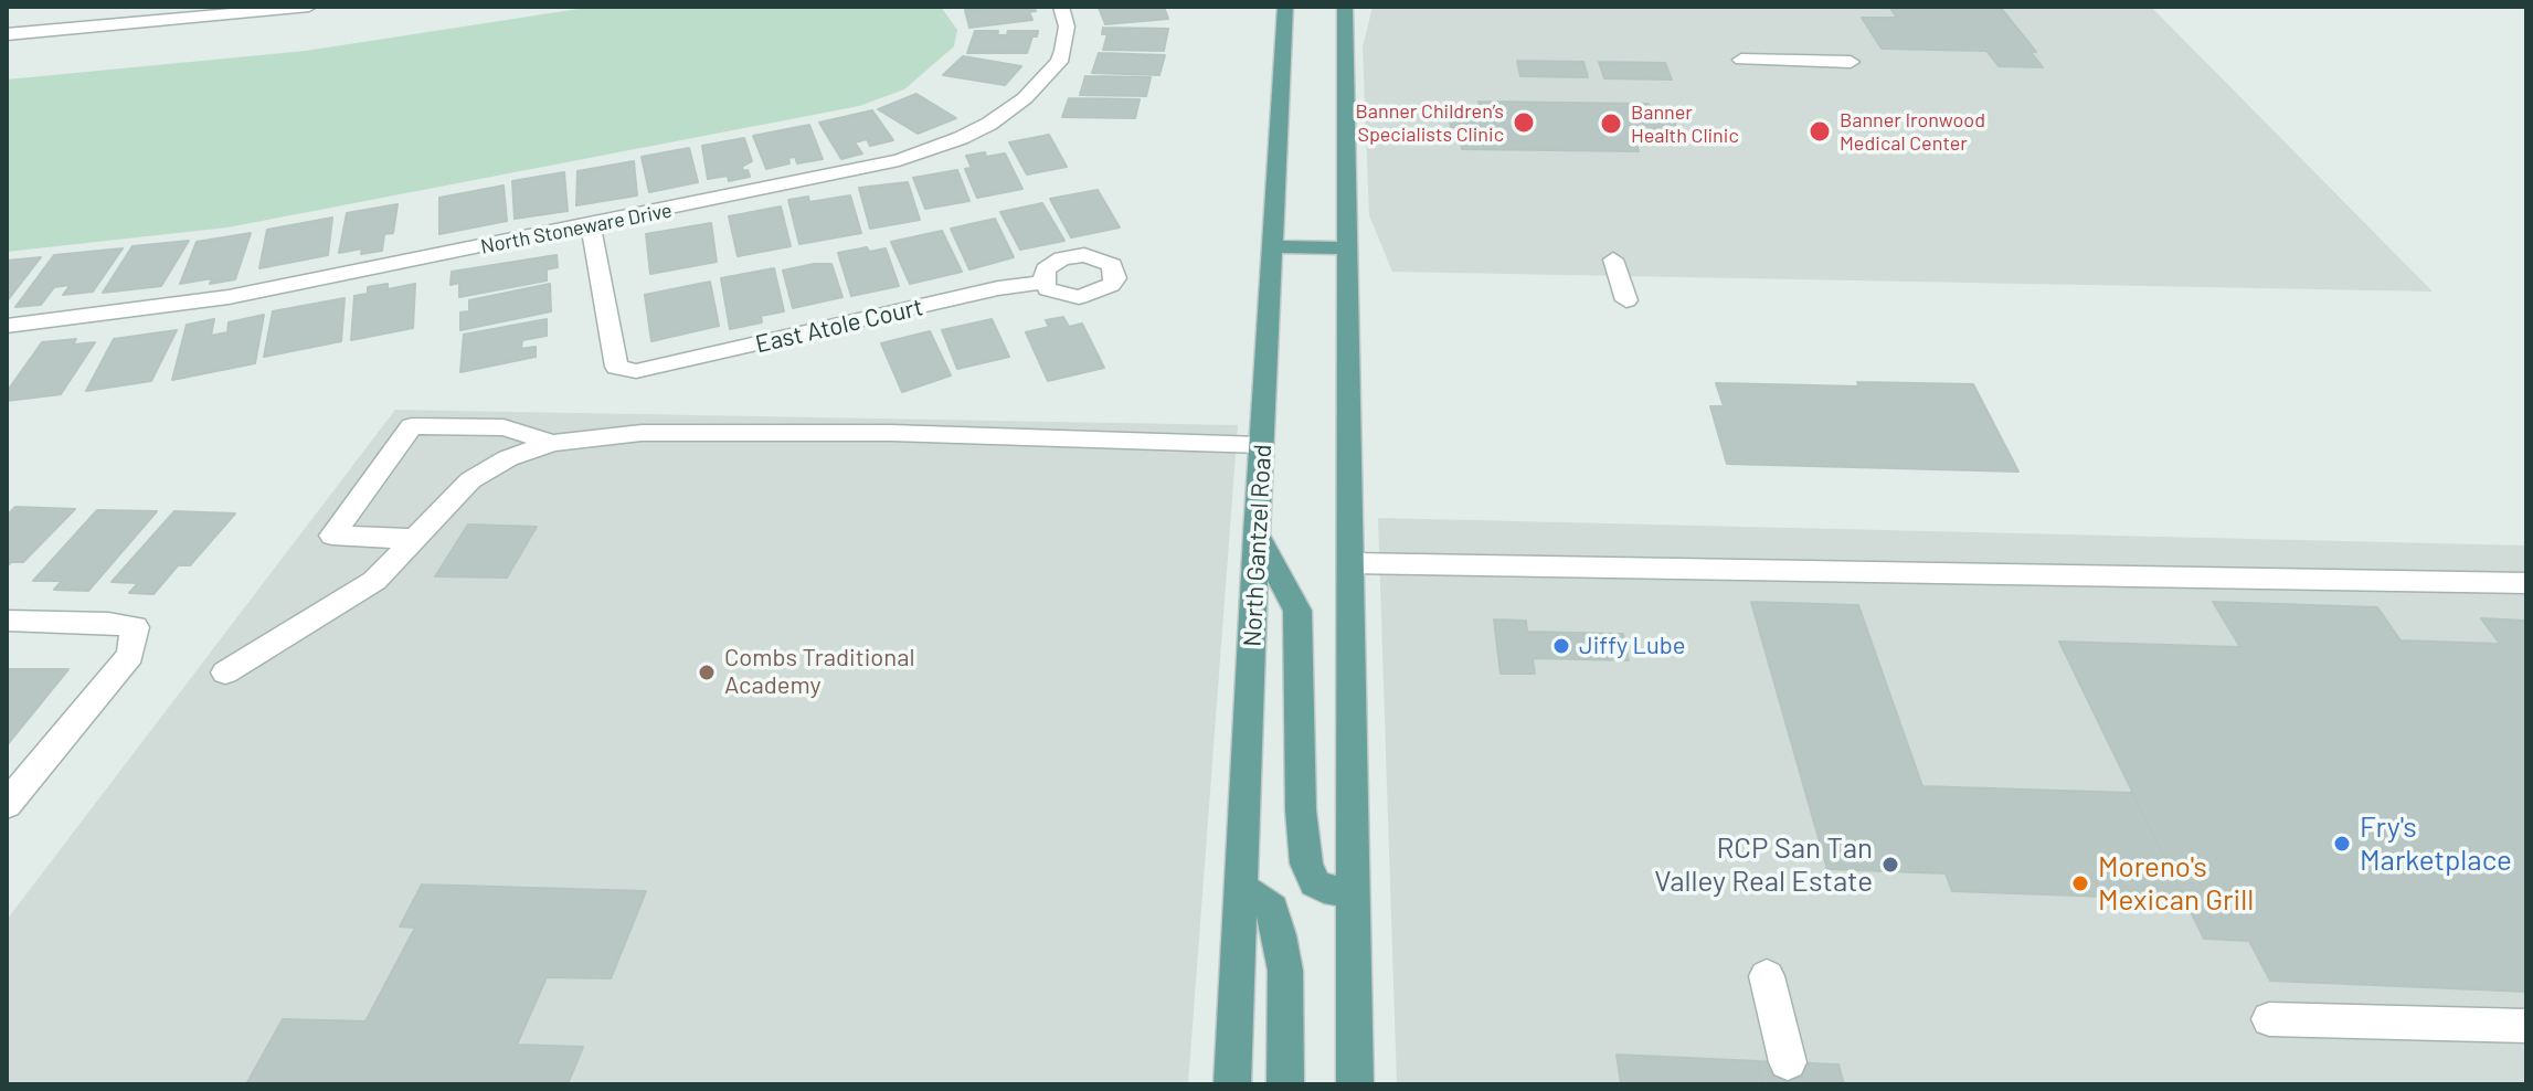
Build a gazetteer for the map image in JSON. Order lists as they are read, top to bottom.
{
  "streets": {
    "main road": ["North Gantzel Road"],
    "street": ["North Stoneware Drive", "East Atole Court"]
  },
  "crossings": [
    ["North Stoneware Drive", "East Atole Court"]
  ],
  "places": [
    "Banner Children’s Specialists Clinic",
    "Banner Health Clinic",
    "Banner Ironwood Medical Center",
    "Jiffy Lube",
    "Combs Traditional Academy",
    "Fry's Marketplace",
    "RCP San Tan Valley Real Estate",
    "Moreno's Mexican Grill"
  ]
}
